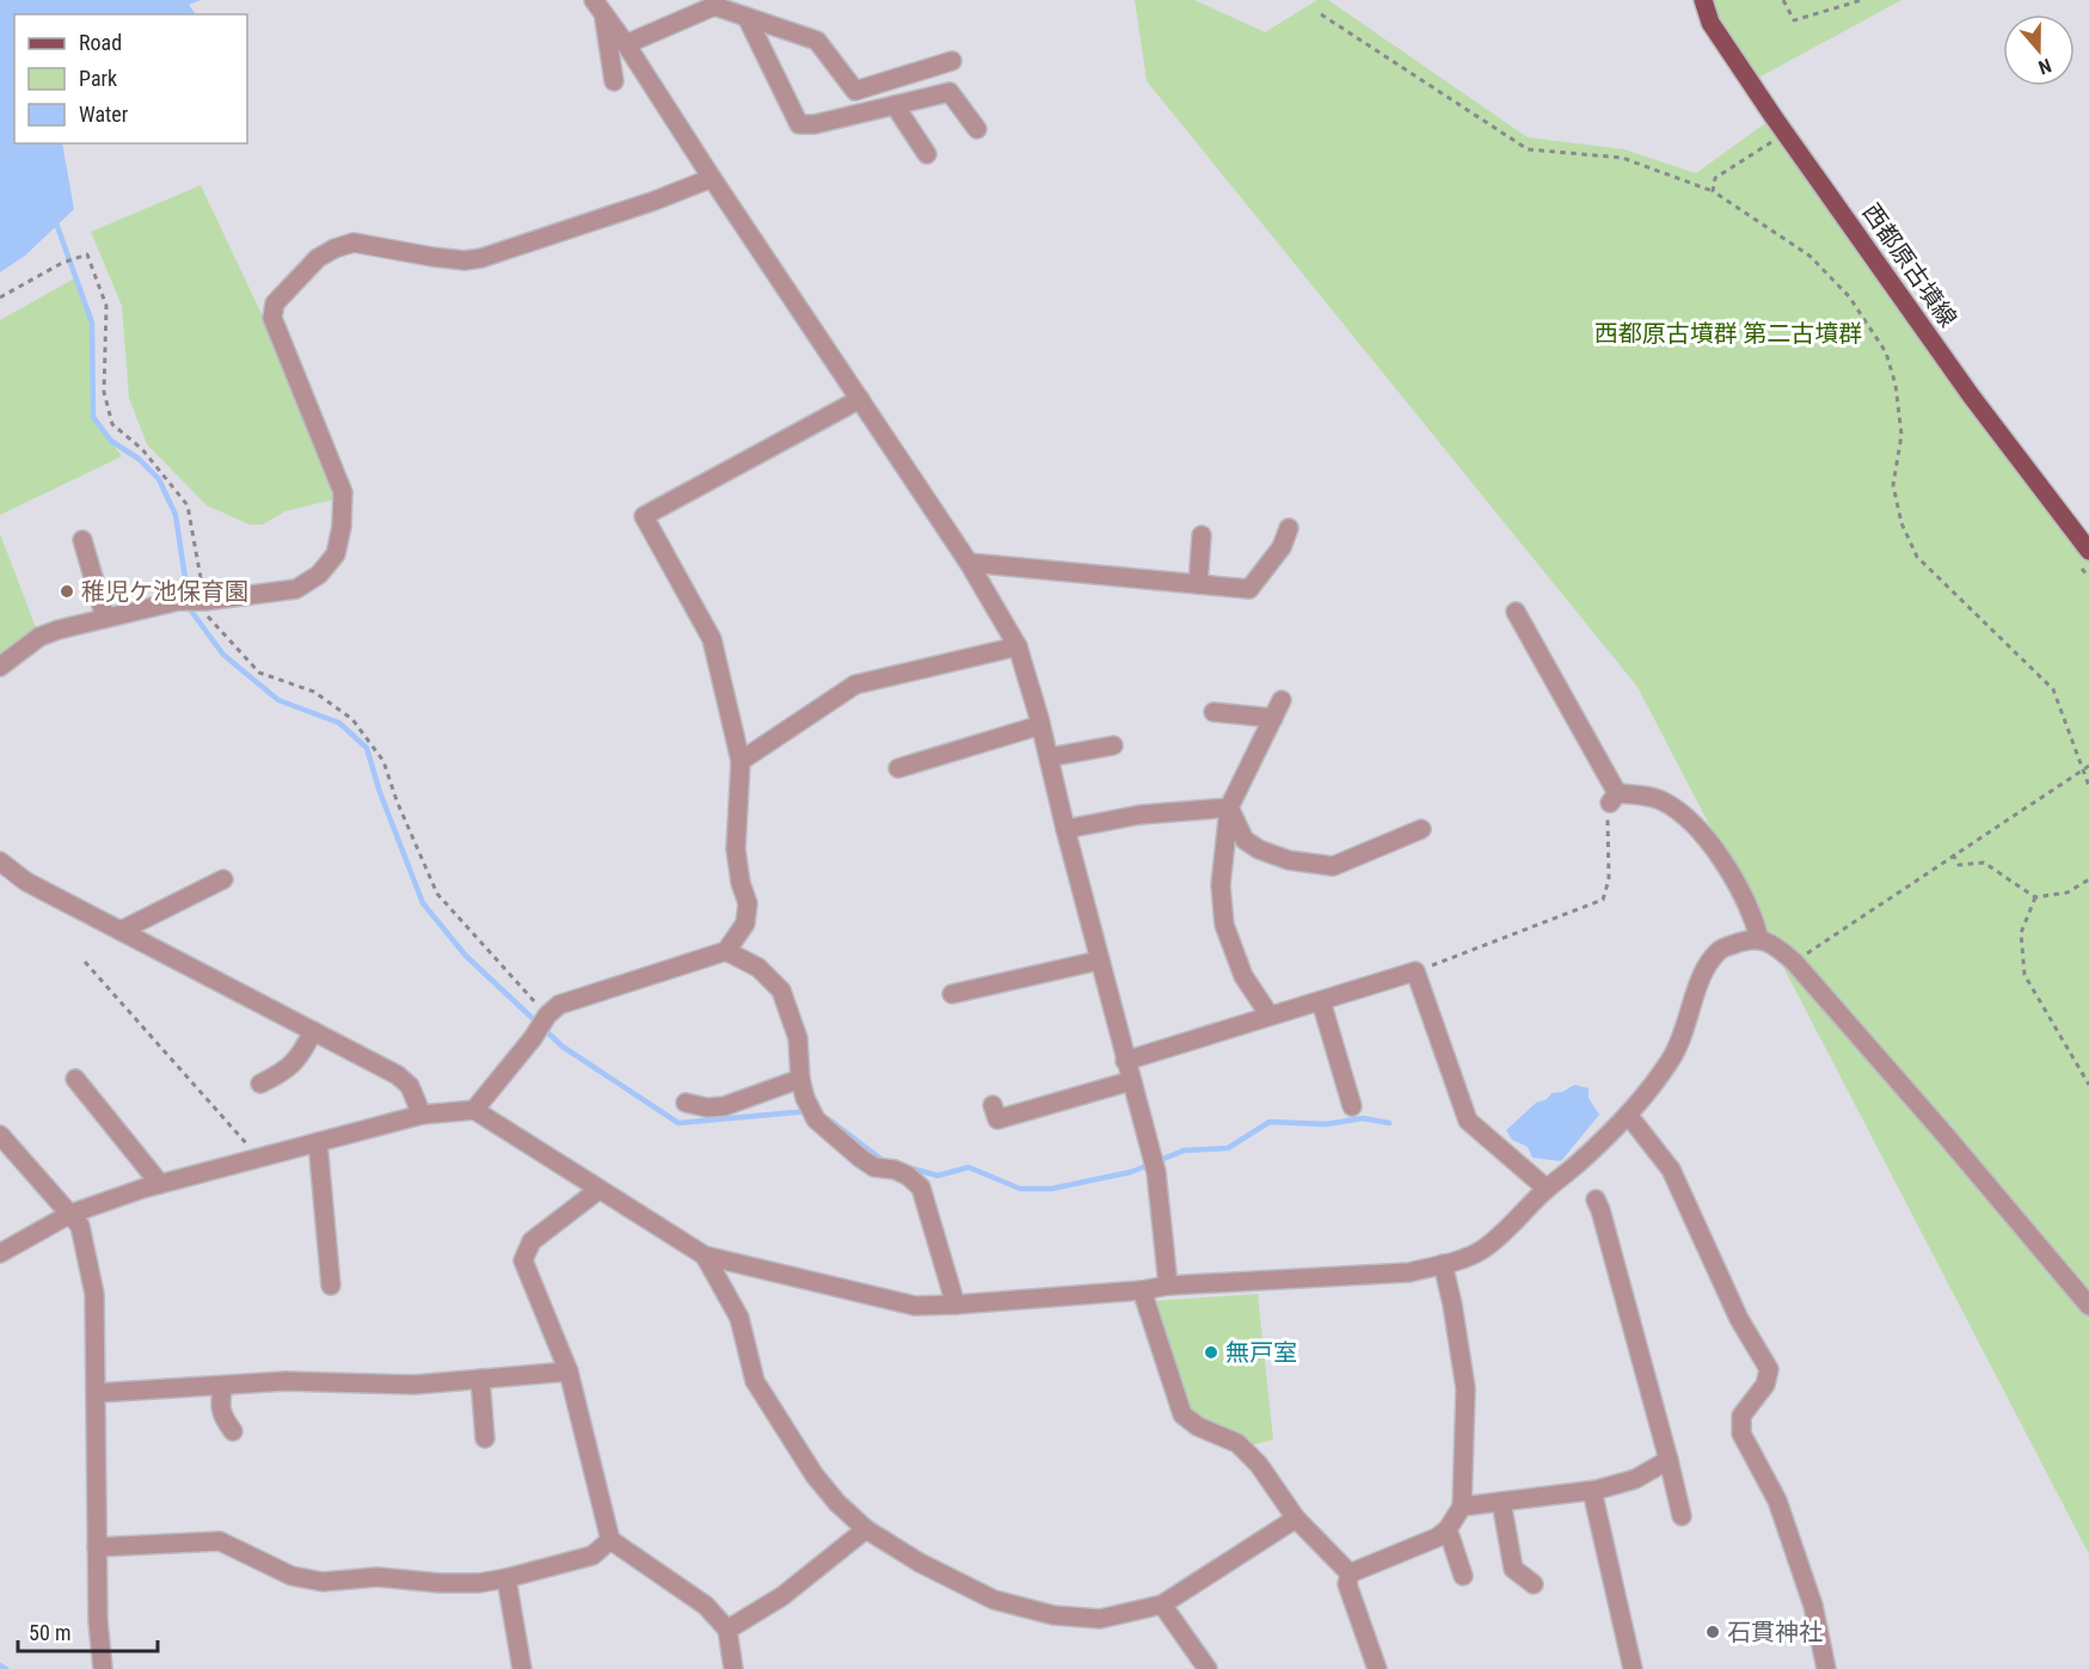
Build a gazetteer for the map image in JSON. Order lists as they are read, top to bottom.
{
  "streets": {
    "main road": ["西都原古墳線"]
  },
  "parks": ["西都原古墳群 第二古墳群"],
  "places": ["稚児ケ池保育園", "無戸室", "石貫神社"],
  "legend": ["Road", "Park", "Water"],
  "scale_bar": "50 m",
  "north": "bottom"
}
